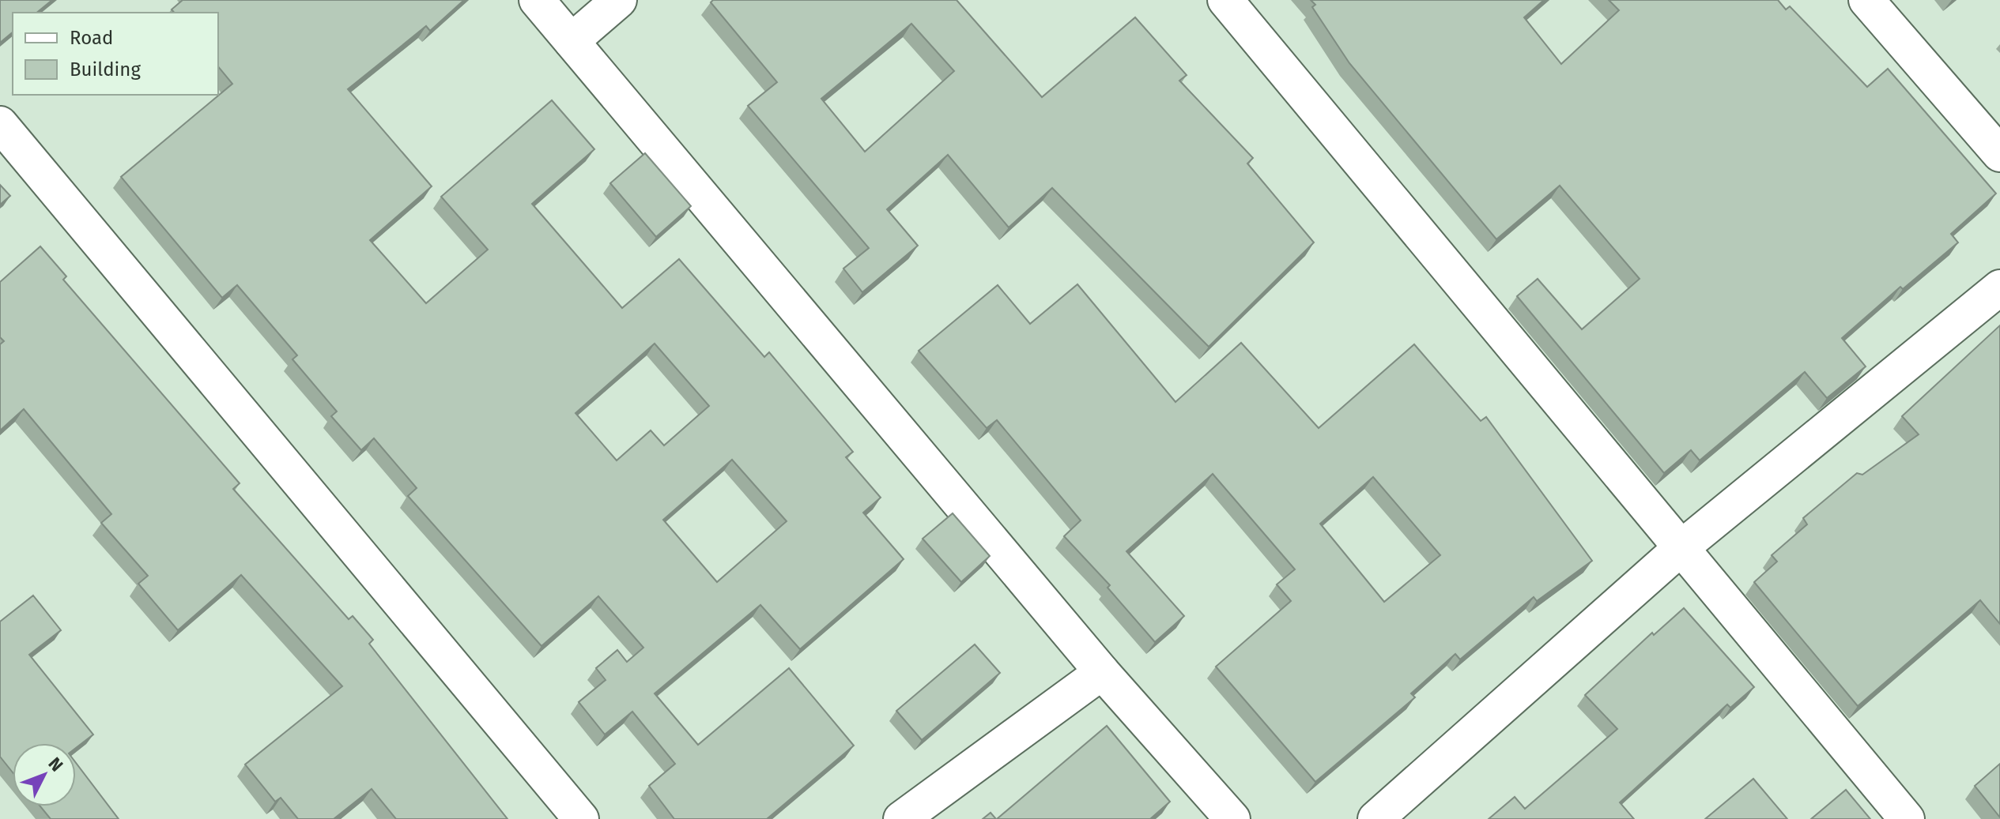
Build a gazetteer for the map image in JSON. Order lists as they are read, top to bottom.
{
  "legend": ["Road", "Building"],
  "north": "top right"
}
